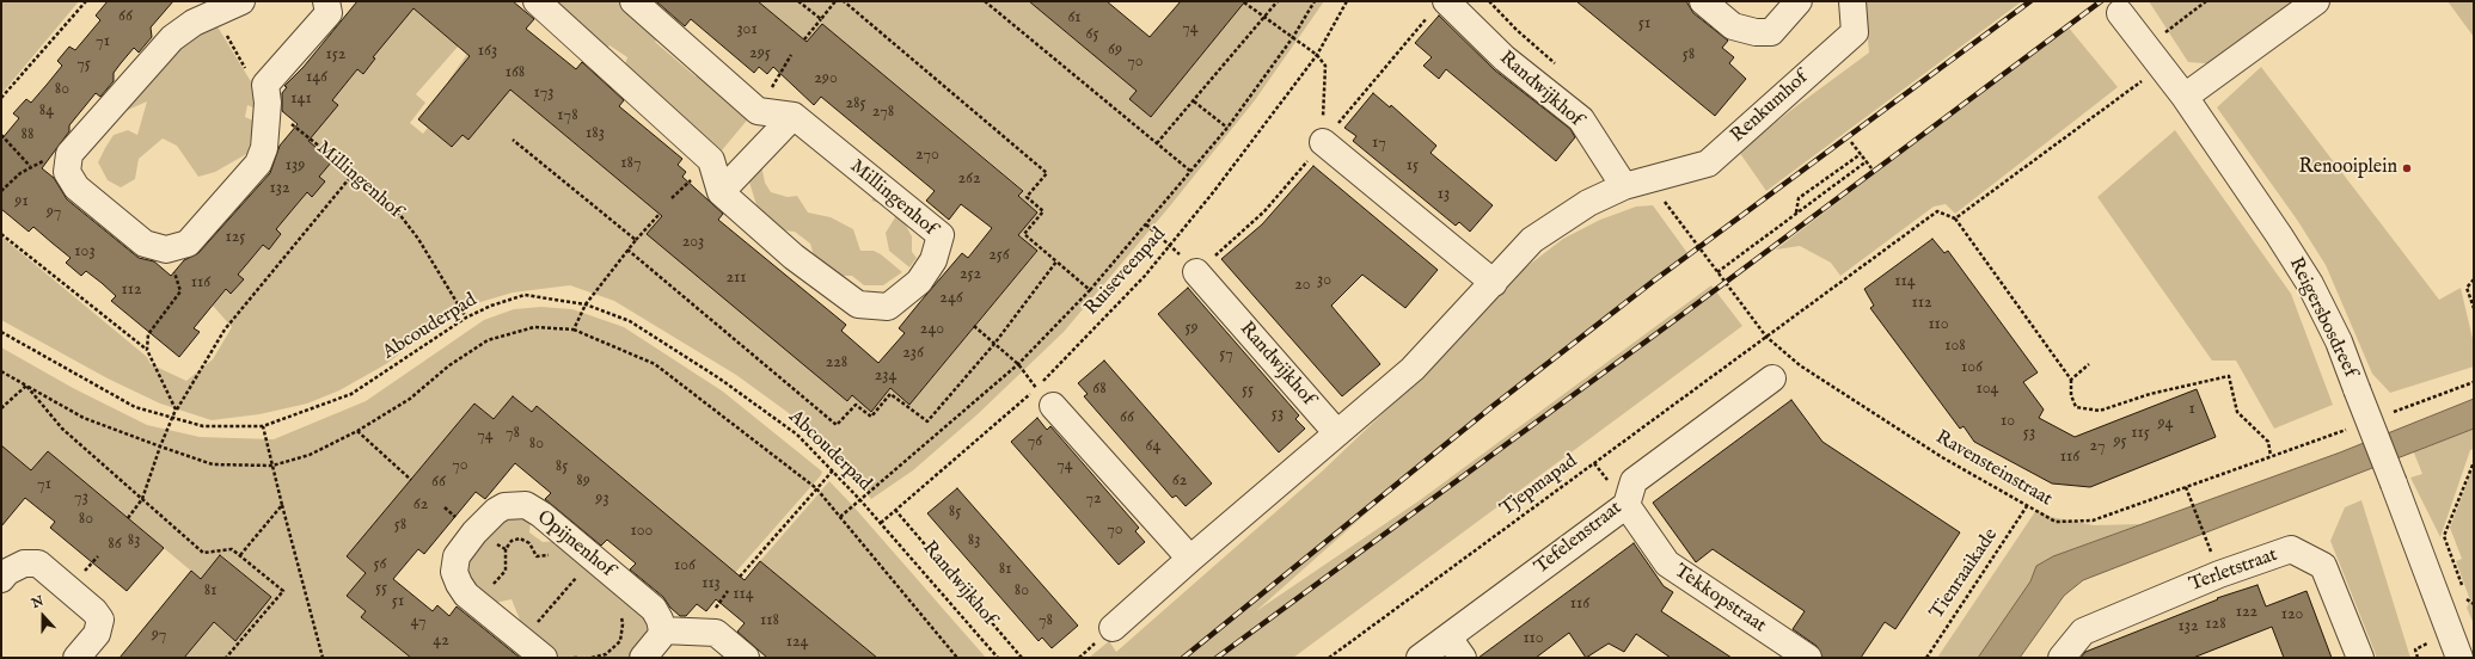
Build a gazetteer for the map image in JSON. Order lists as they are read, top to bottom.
{
  "streets": {
    "street": [
      "Randwijkhof",
      "Renkumhof",
      "Millingenhof",
      "Reigersbosdreef",
      "Tefelenstraat",
      "Opijnenhof",
      "Terletstraat",
      "Tekkopstraat"
    ],
    "path": [
      "Ruiseveenpad",
      "Abcouderpad",
      "Ravensteinstraat",
      "Tjepmapad",
      "Tienraaikade"
    ]
  },
  "crossings": [
    ["Randwijkhof", "Renkumhof"],
    ["Randwijkhof", "Ruiseveenpad"],
    ["Millingenhof", "Abcouderpad"],
    ["Ruiseveenpad", "Abcouderpad"],
    ["Ravensteinstraat", "Tjepmapad"],
    ["Ravensteinstraat", "Tienraaikade"],
    ["Tefelenstraat", "Tekkopstraat"]
  ],
  "places": ["Renooiplein"],
  "house_numbers": [
    "66",
    "61",
    "51",
    "74",
    "301",
    "65",
    "71",
    "69",
    "163",
    "295",
    "152",
    "58",
    "70",
    "75",
    "168",
    "146",
    "290",
    "80",
    "173",
    "141",
    "285",
    "84",
    "278",
    "178",
    "183",
    "88",
    "17",
    "270",
    "187",
    "139",
    "15",
    "262",
    "132",
    "13",
    "91",
    "97",
    "125",
    "203",
    "103",
    "256",
    "252",
    "211",
    "30",
    "114",
    "116",
    "20",
    "112",
    "246",
    "112",
    "110",
    "59",
    "240",
    "108",
    "236",
    "57",
    "228",
    "106",
    "234",
    "68",
    "104",
    "55",
    "1",
    "53",
    "66",
    "10",
    "94",
    "78",
    "53",
    "115",
    "74",
    "76",
    "95",
    "80",
    "64",
    "27",
    "116",
    "70",
    "74",
    "85",
    "89",
    "62",
    "66",
    "71",
    "73",
    "93",
    "72",
    "62",
    "85",
    "80",
    "58",
    "70",
    "100",
    "83",
    "83",
    "86",
    "56",
    "106",
    "81",
    "113",
    "55",
    "81",
    "80",
    "114",
    "51",
    "116",
    "122",
    "120",
    "118",
    "78",
    "47",
    "128",
    "132",
    "97",
    "110",
    "42",
    "124"
  ],
  "north": "top"
}
